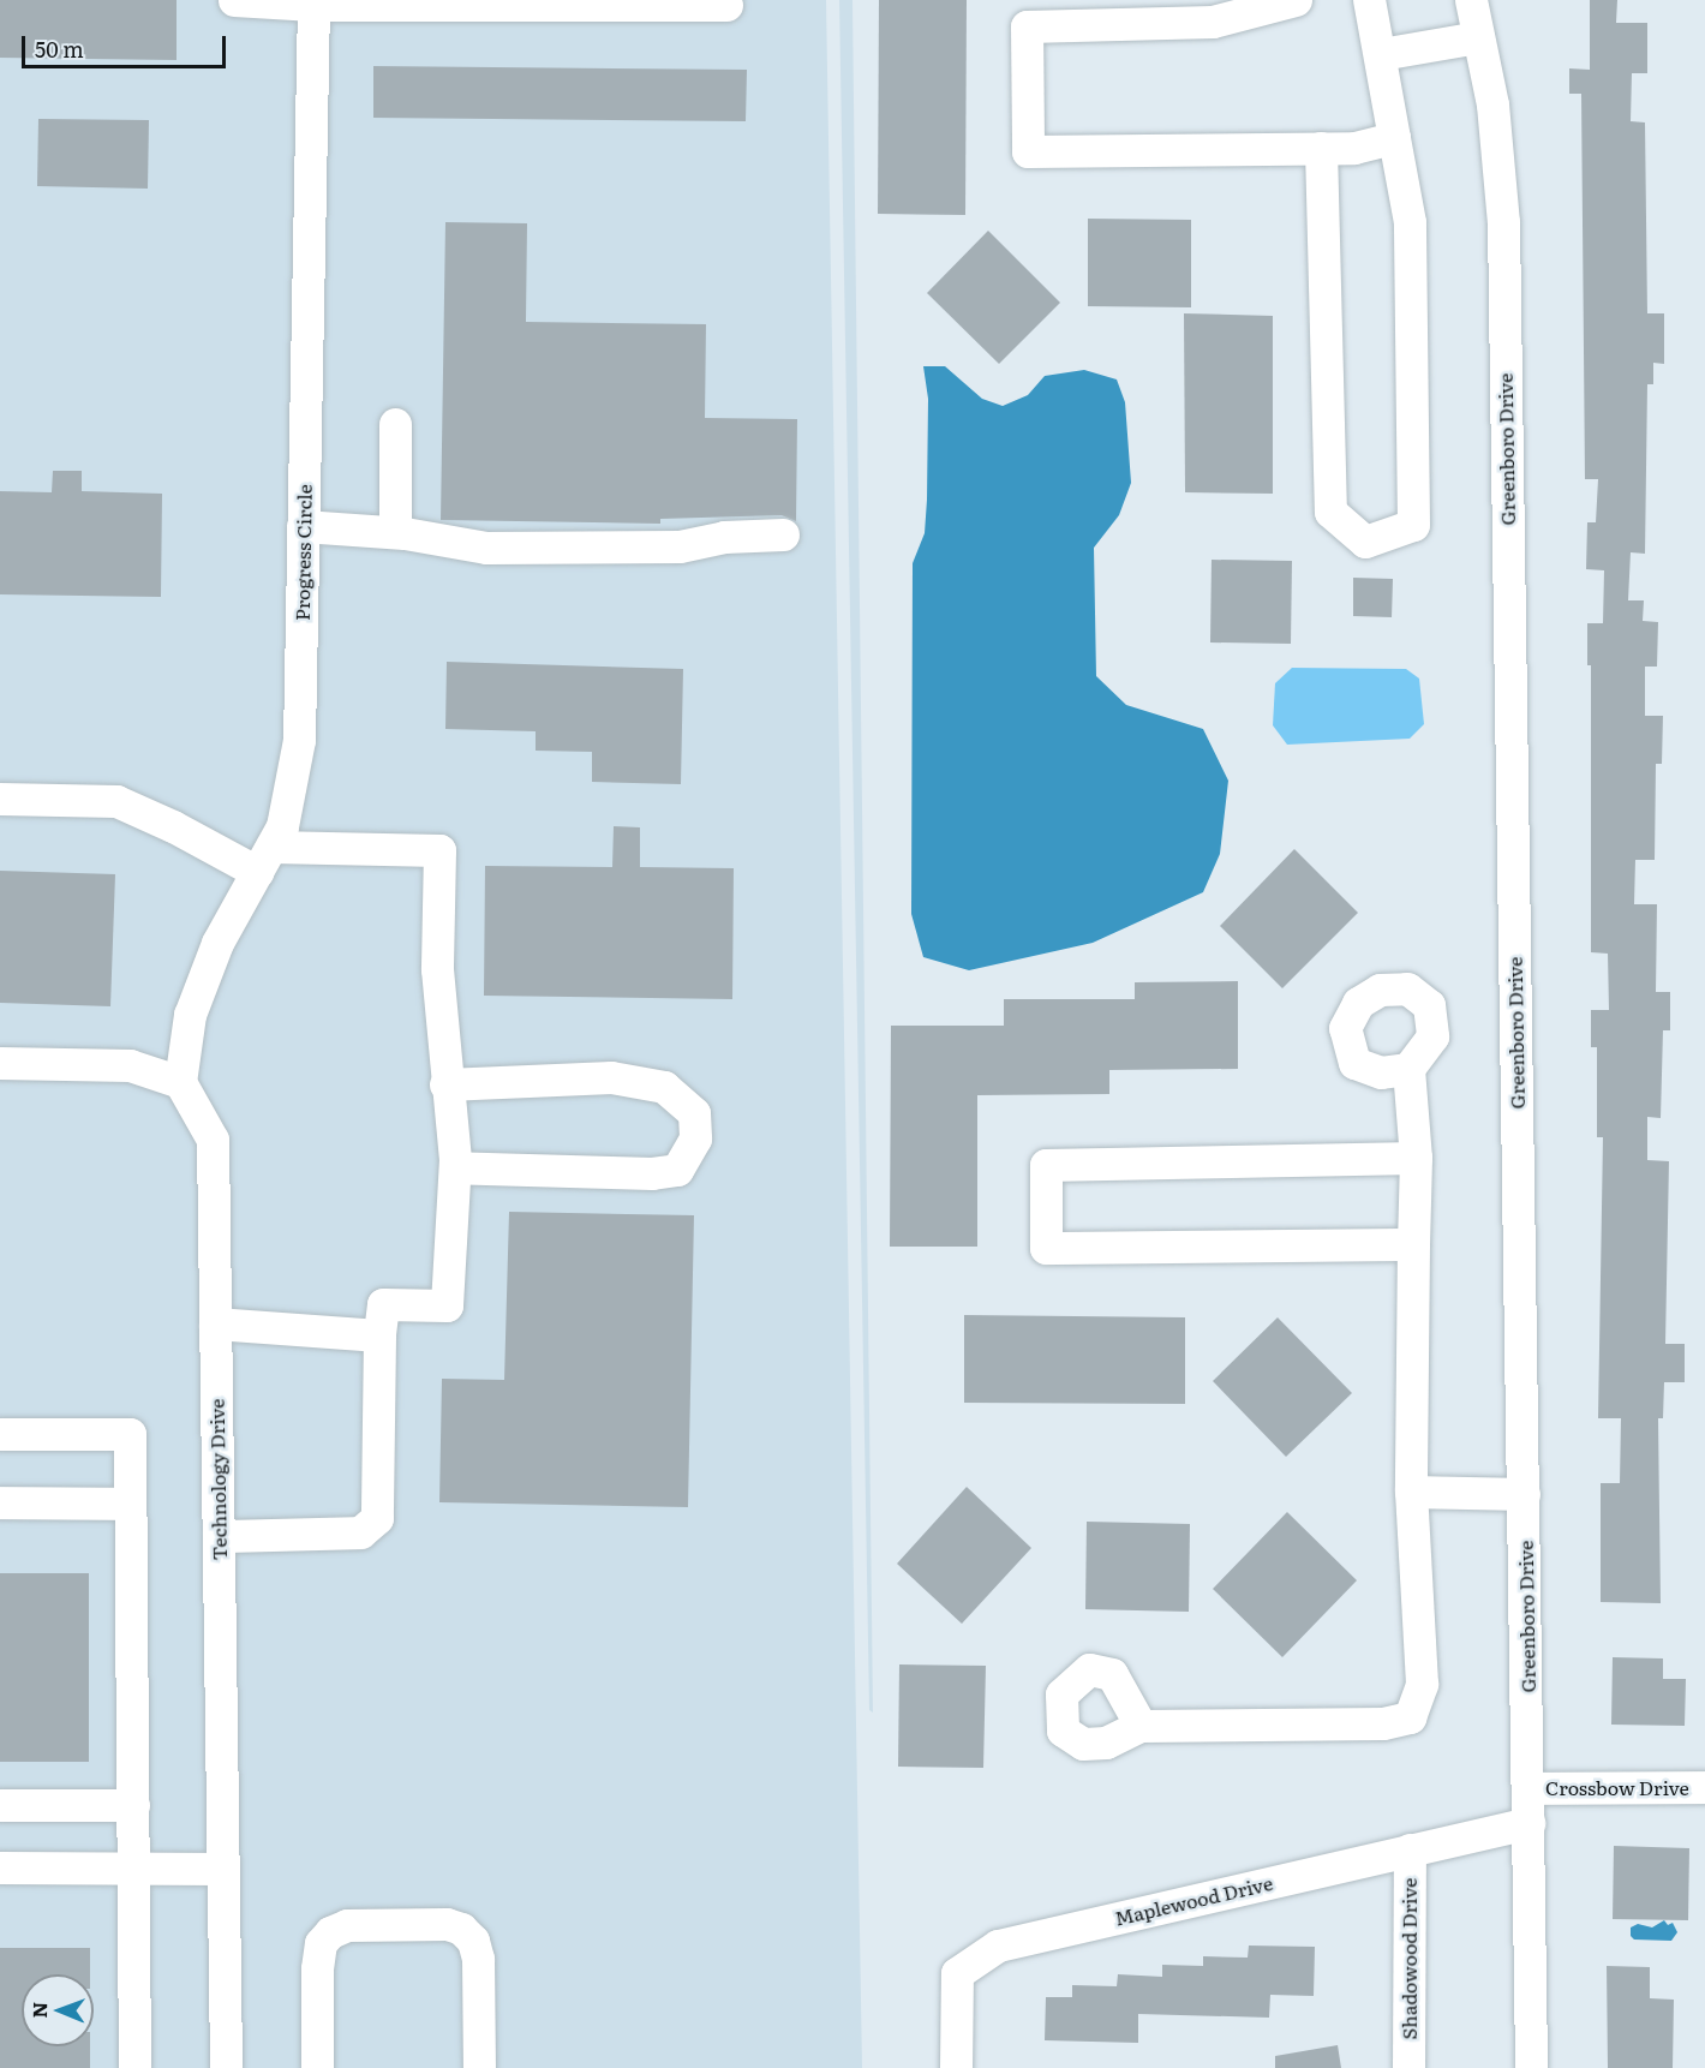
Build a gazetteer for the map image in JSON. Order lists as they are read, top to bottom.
{
  "streets": {
    "street": [
      "Greenboro Drive",
      "Progress Circle",
      "Technology Drive",
      "Crossbow Drive",
      "Maplewood Drive",
      "Shadowood Drive"
    ]
  },
  "crossings": [
    ["Greenboro Drive", "Crossbow Drive"],
    ["Greenboro Drive", "Maplewood Drive"],
    ["Progress Circle", "Technology Drive"],
    ["Maplewood Drive", "Shadowood Drive"]
  ],
  "scale_bar": "50 m",
  "north": "left"
}
